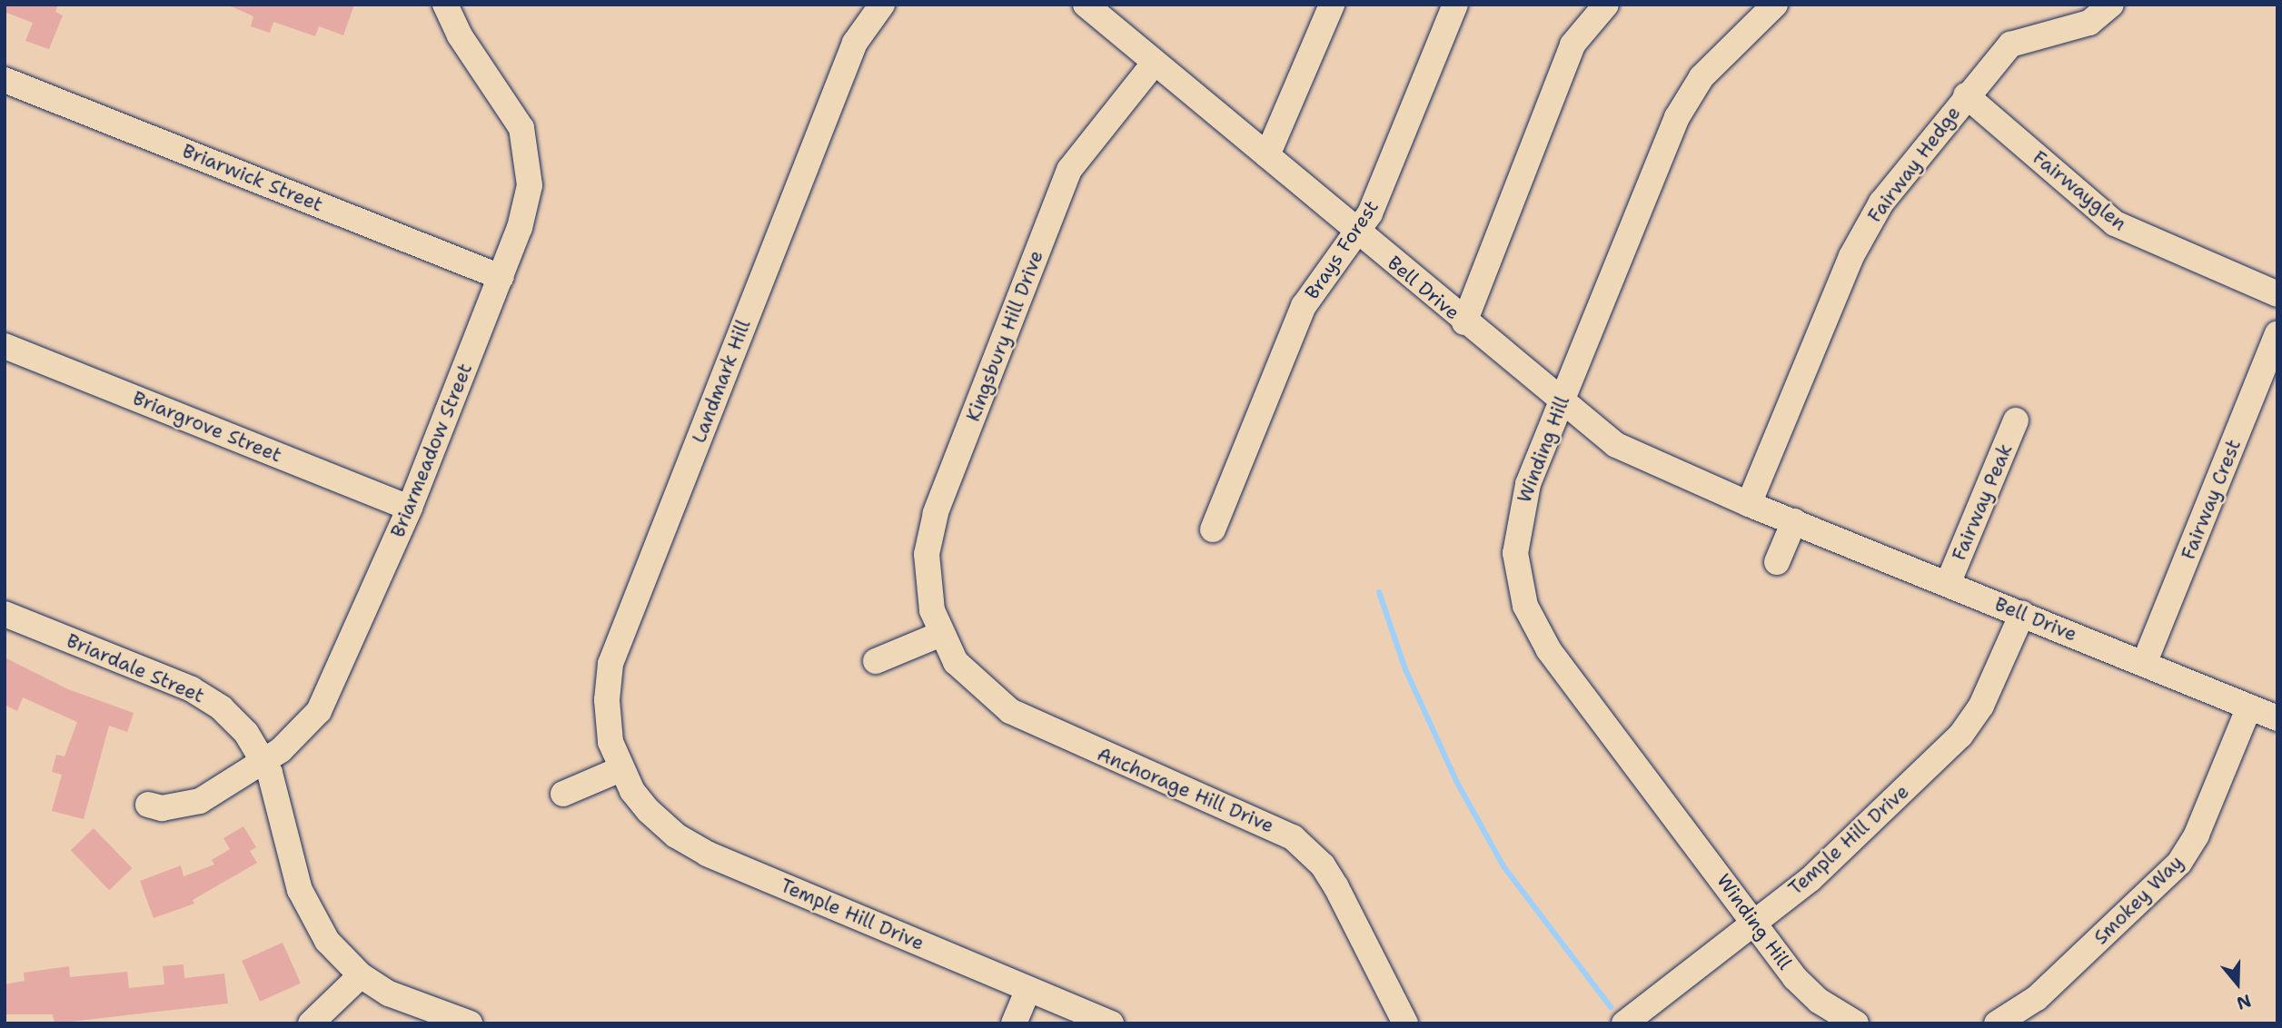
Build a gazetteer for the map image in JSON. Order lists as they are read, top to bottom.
{
  "streets": {
    "street": [
      "Fairway Hedge",
      "Briarwick Street",
      "Fairwayglen",
      "Brays Forest",
      "Bell Drive",
      "Kingsbury Hill Drive",
      "Landmark Hill",
      "Briargrove Street",
      "Winding Hill",
      "Briarmeadow Street",
      "Fairway Crest",
      "Fairway Peak",
      "Briardale Street",
      "Anchorage Hill Drive",
      "Temple Hill Drive",
      "Smokey Way"
    ]
  },
  "crossings": [
    ["Fairway Hedge", "Fairwayglen"],
    ["Fairway Hedge", "Bell Drive"],
    ["Briarwick Street", "Briarmeadow Street"],
    ["Brays Forest", "Bell Drive"],
    ["Bell Drive", "Kingsbury Hill Drive"],
    ["Bell Drive", "Winding Hill"],
    ["Bell Drive", "Fairway Crest"],
    ["Bell Drive", "Fairway Peak"],
    ["Bell Drive", "Temple Hill Drive"],
    ["Bell Drive", "Smokey Way"],
    ["Kingsbury Hill Drive", "Anchorage Hill Drive"],
    ["Landmark Hill", "Temple Hill Drive"],
    ["Briargrove Street", "Briarmeadow Street"],
    ["Winding Hill", "Temple Hill Drive"],
    ["Briarmeadow Street", "Briardale Street"]
  ],
  "north": "bottom"
}
